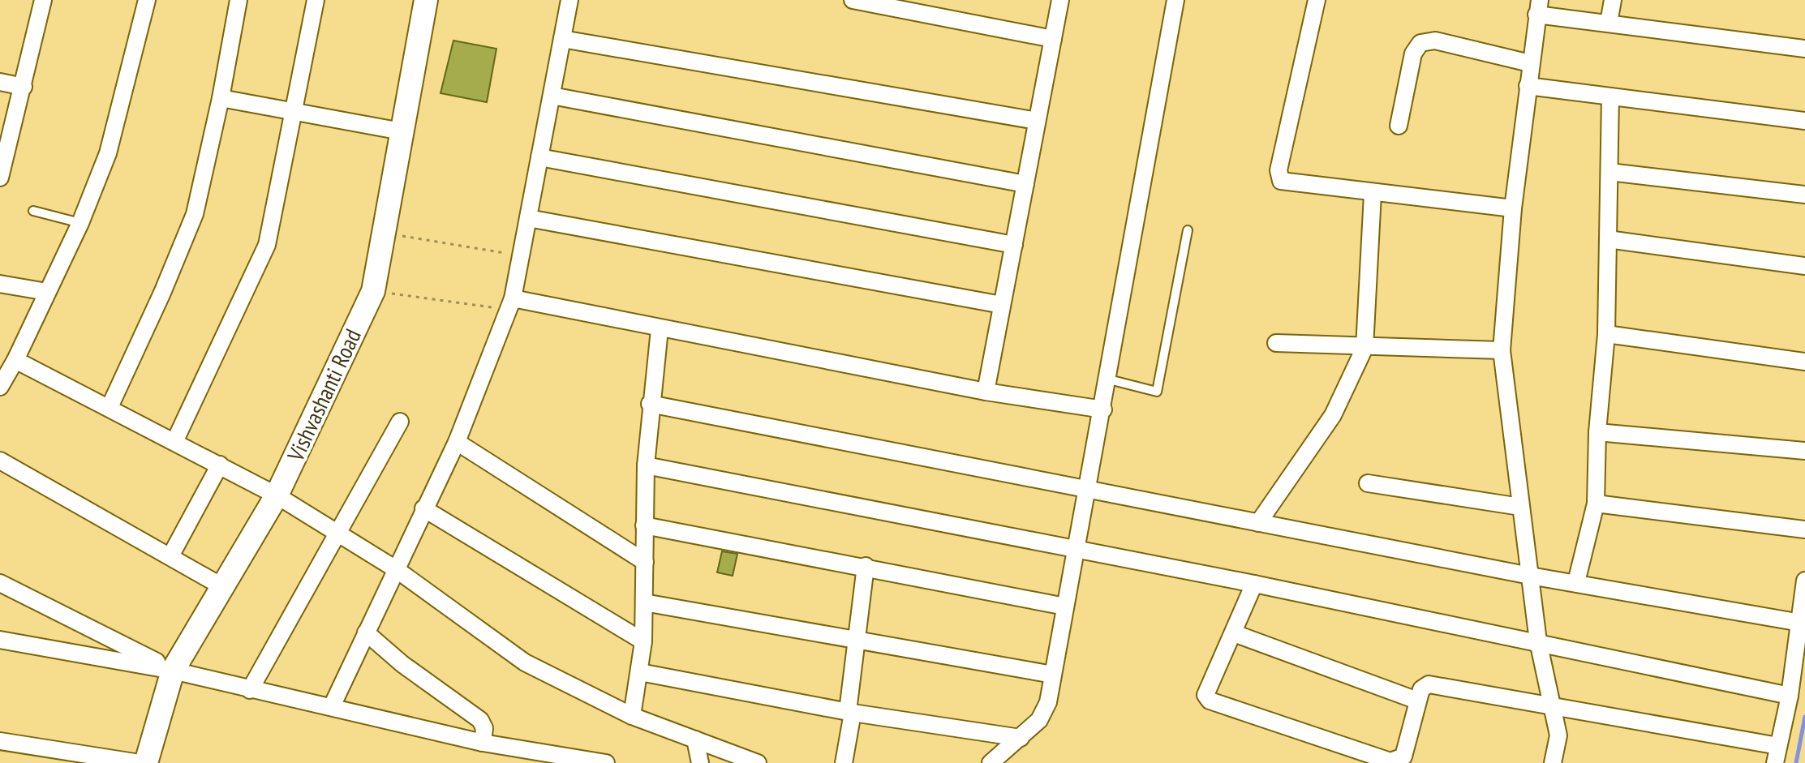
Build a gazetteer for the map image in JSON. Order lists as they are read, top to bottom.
{
  "streets": {
    "street": ["Vishvashanti Road"]
  }
}
